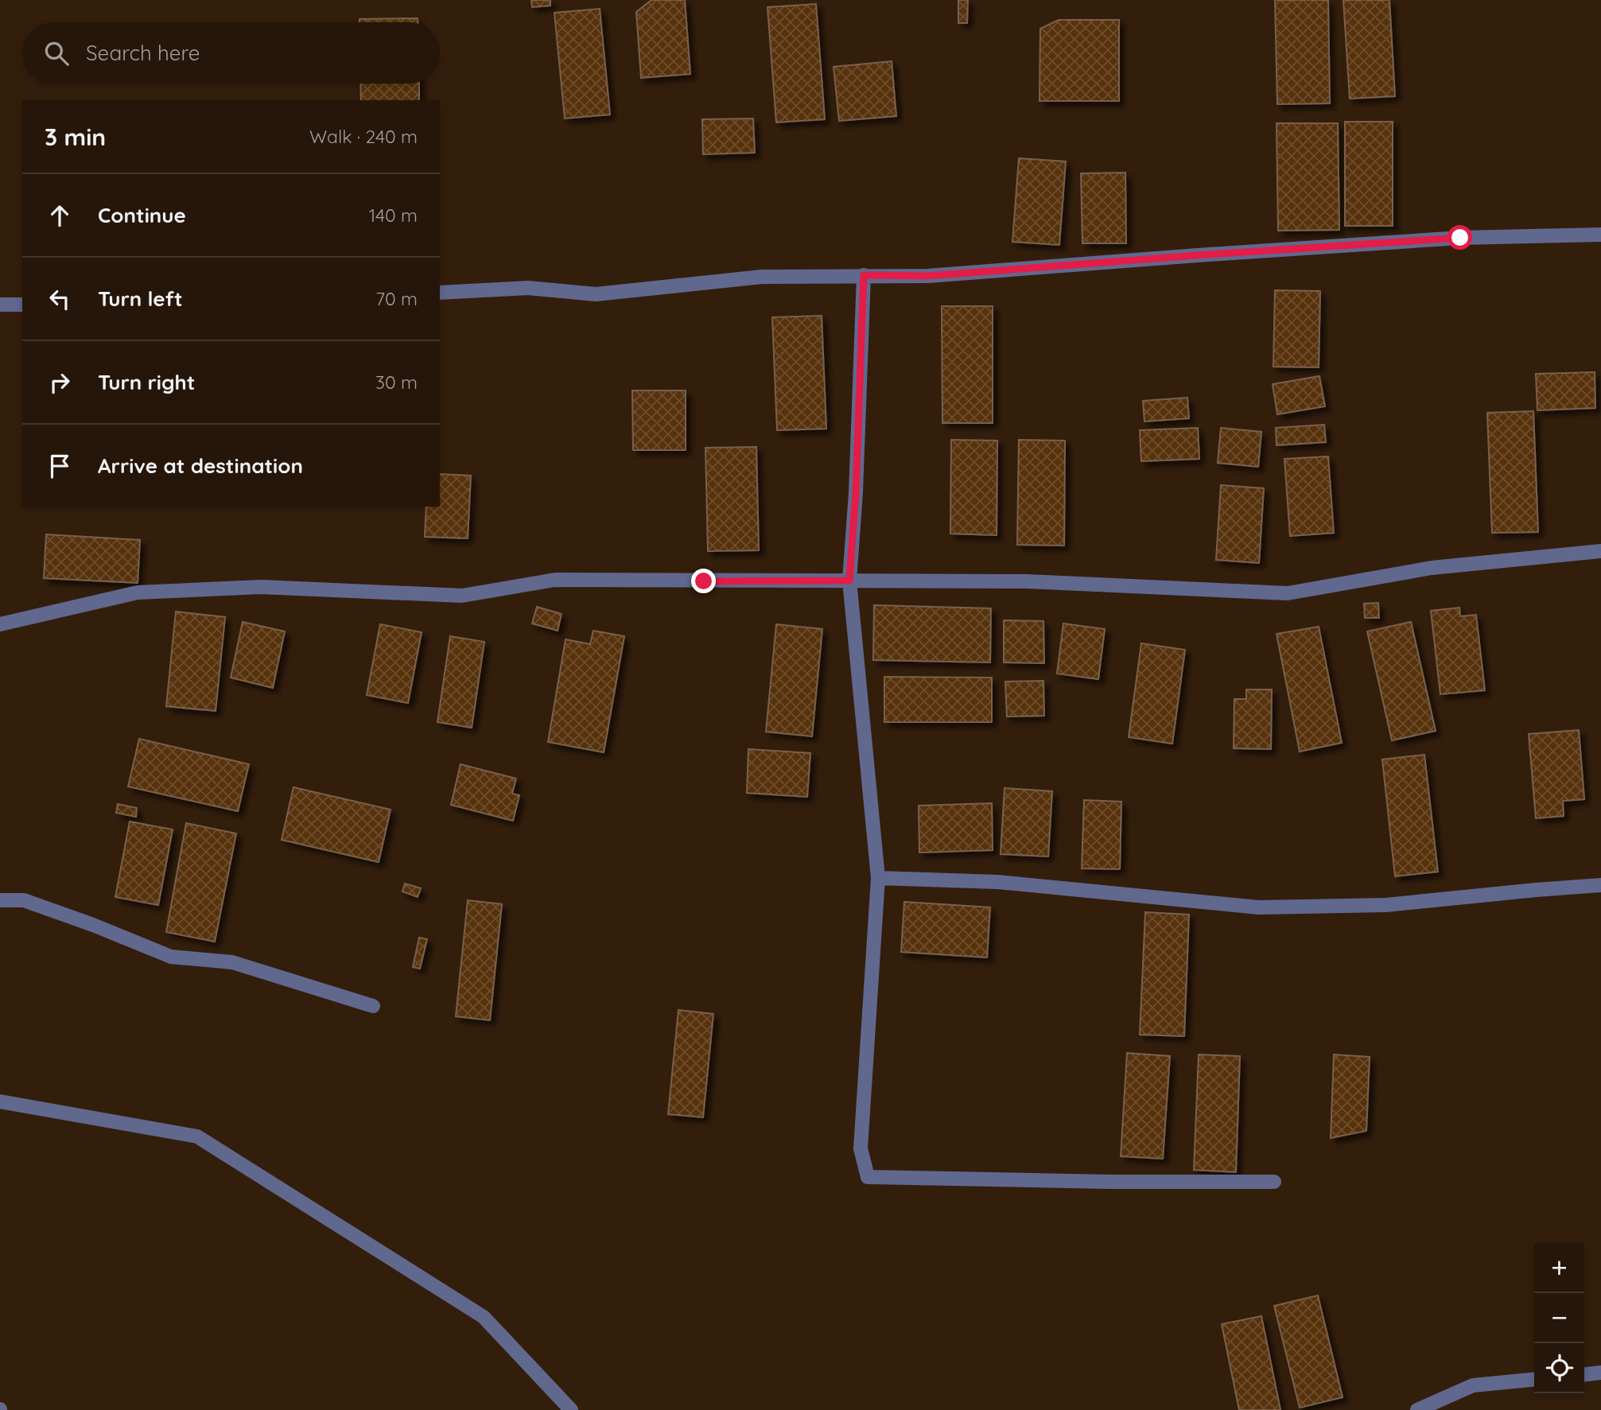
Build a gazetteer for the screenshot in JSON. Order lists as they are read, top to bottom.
{
  "page": {
    "search": "Search here",
    "heading": ["3 min", "Walk · 240 m"],
    "list": [
      ["Continue", "140 m"],
      ["Turn left", "70 m"],
      ["Turn right", "30 m"],
      "Arrive at destination"
    ],
    "map_buttons": ["+", "−"]
  }
}
